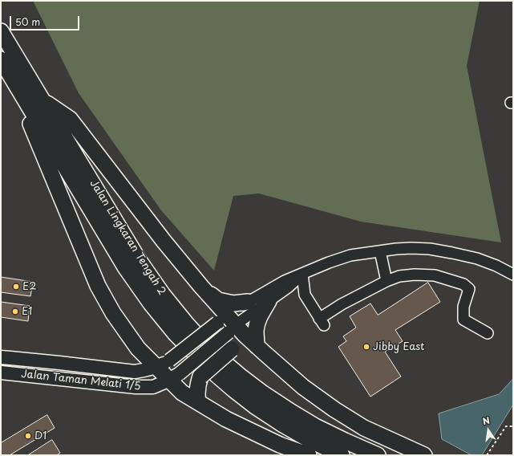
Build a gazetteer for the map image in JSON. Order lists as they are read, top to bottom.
{
  "streets": {
    "highway": ["Jalan Lingkaran Tengah 2"],
    "main road": ["Jalan Taman Melati 1/5"]
  },
  "places": [
    "E2",
    "E1",
    "Jibby East",
    "D1"
  ],
  "scale_bar": "50 m",
  "north": "top"
}
